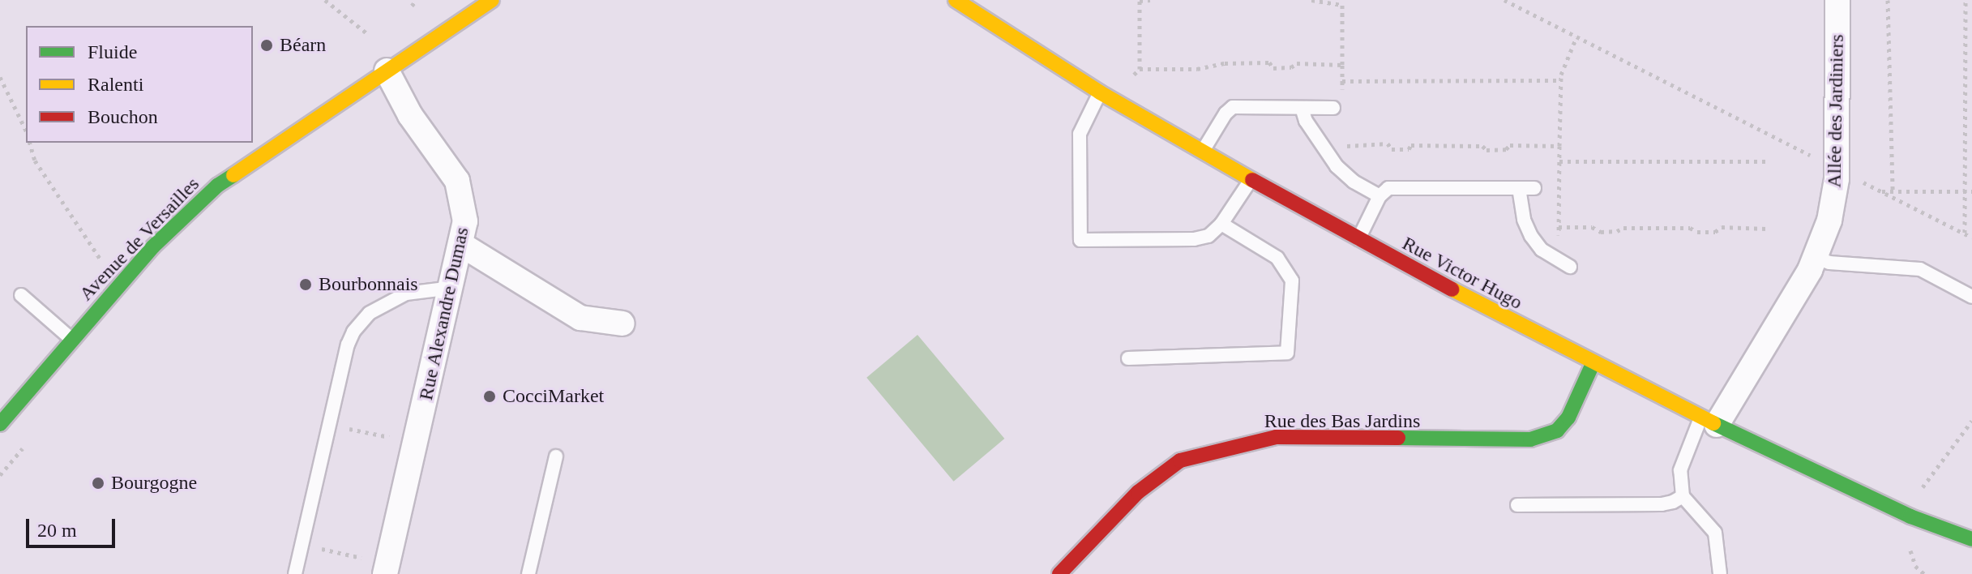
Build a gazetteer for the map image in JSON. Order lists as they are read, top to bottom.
{
  "streets": {
    "street": [
      "Allée des Jardiniers",
      "Avenue de Versailles",
      "Rue Victor Hugo",
      "Rue Alexandre Dumas",
      "Rue des Bas Jardins"
    ]
  },
  "crossings": [
    ["Allée des Jardiniers", "Rue Victor Hugo"],
    ["Avenue de Versailles", "Rue Alexandre Dumas"],
    ["Rue Victor Hugo", "Rue des Bas Jardins"]
  ],
  "places": [
    "Béarn",
    "Bourbonnais",
    "CocciMarket",
    "Bourgogne"
  ],
  "legend": ["Fluide", "Ralenti", "Bouchon"],
  "scale_bar": "20 m"
}
